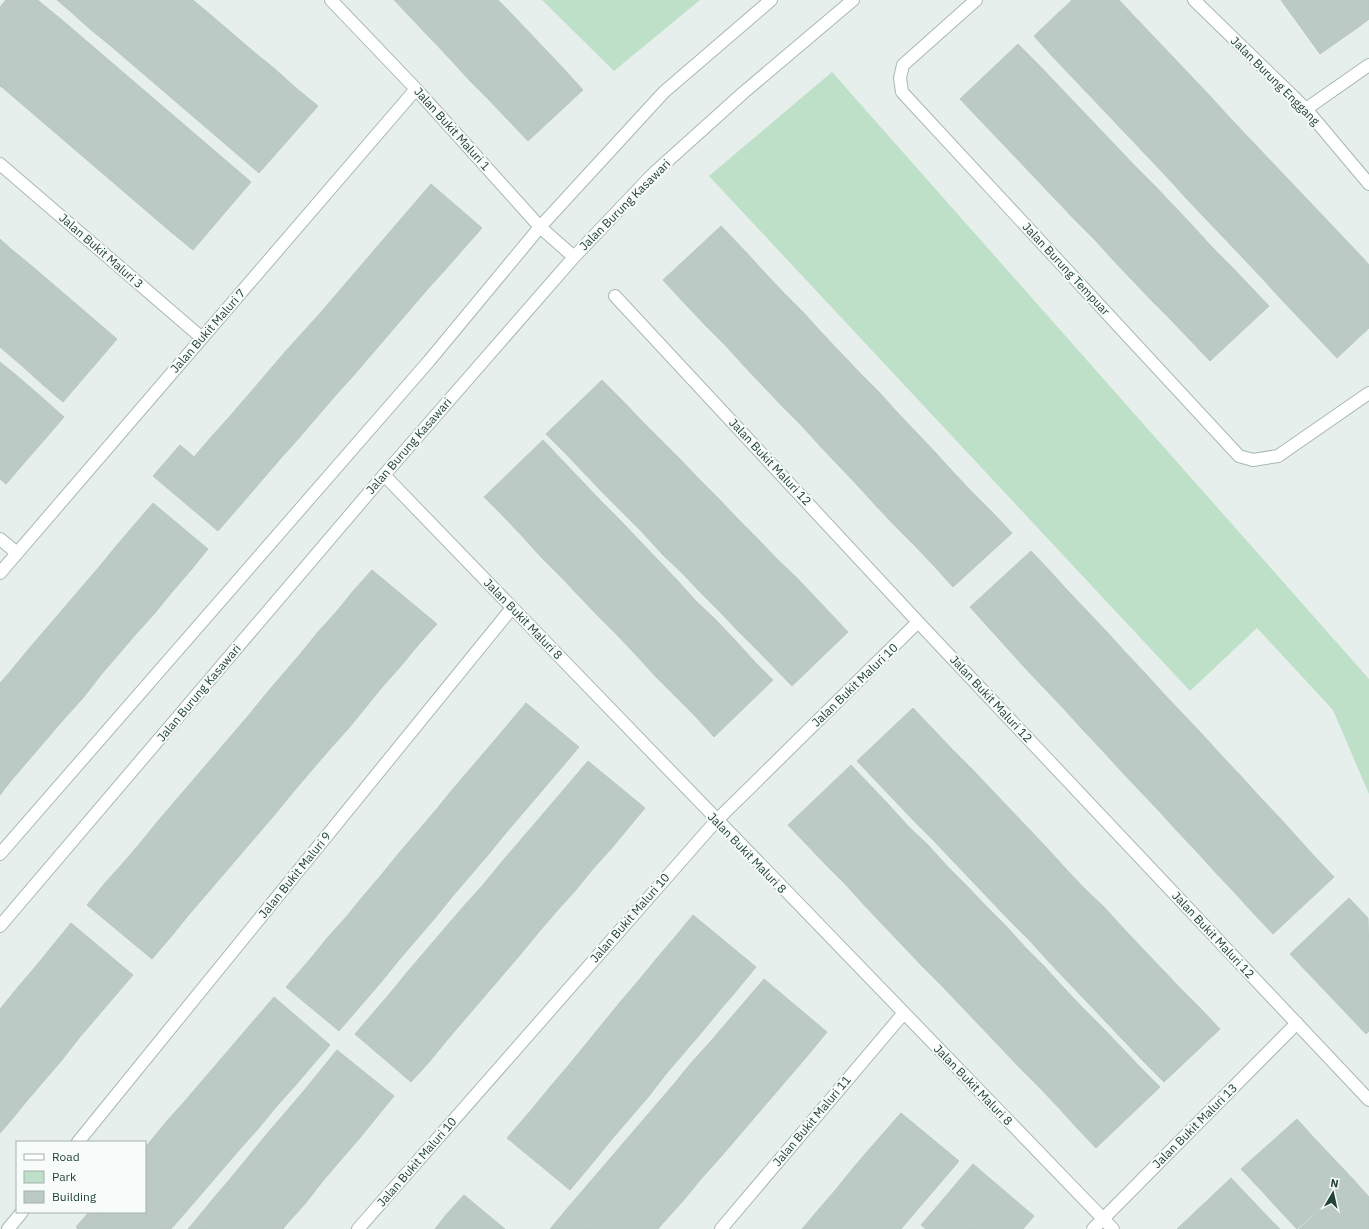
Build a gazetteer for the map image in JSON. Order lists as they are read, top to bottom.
{
  "streets": {
    "street": [
      "Jalan Burung Enggang",
      "Jalan Bukit Maluri 1",
      "Jalan Burung Kasawari",
      "Jalan Bukit Maluri 3",
      "Jalan Burung Tempuar",
      "Jalan Bukit Maluri 7",
      "Jalan Bukit Maluri 12",
      "Jalan Bukit Maluri 8",
      "Jalan Bukit Maluri 10",
      "Jalan Bukit Maluri 9",
      "Jalan Bukit Maluri 11",
      "Jalan Bukit Maluri 13"
    ]
  },
  "crossings": [
    ["Jalan Bukit Maluri 1", "Jalan Burung Kasawari"],
    ["Jalan Bukit Maluri 1", "Jalan Bukit Maluri 7"],
    ["Jalan Burung Kasawari", "Jalan Bukit Maluri 8"],
    ["Jalan Bukit Maluri 3", "Jalan Bukit Maluri 7"],
    ["Jalan Bukit Maluri 12", "Jalan Bukit Maluri 10"],
    ["Jalan Bukit Maluri 12", "Jalan Bukit Maluri 13"],
    ["Jalan Bukit Maluri 8", "Jalan Bukit Maluri 10"],
    ["Jalan Bukit Maluri 8", "Jalan Bukit Maluri 9"],
    ["Jalan Bukit Maluri 8", "Jalan Bukit Maluri 11"],
    ["Jalan Bukit Maluri 8", "Jalan Bukit Maluri 13"]
  ],
  "legend": ["Road", "Park", "Building"],
  "north": "top"
}
